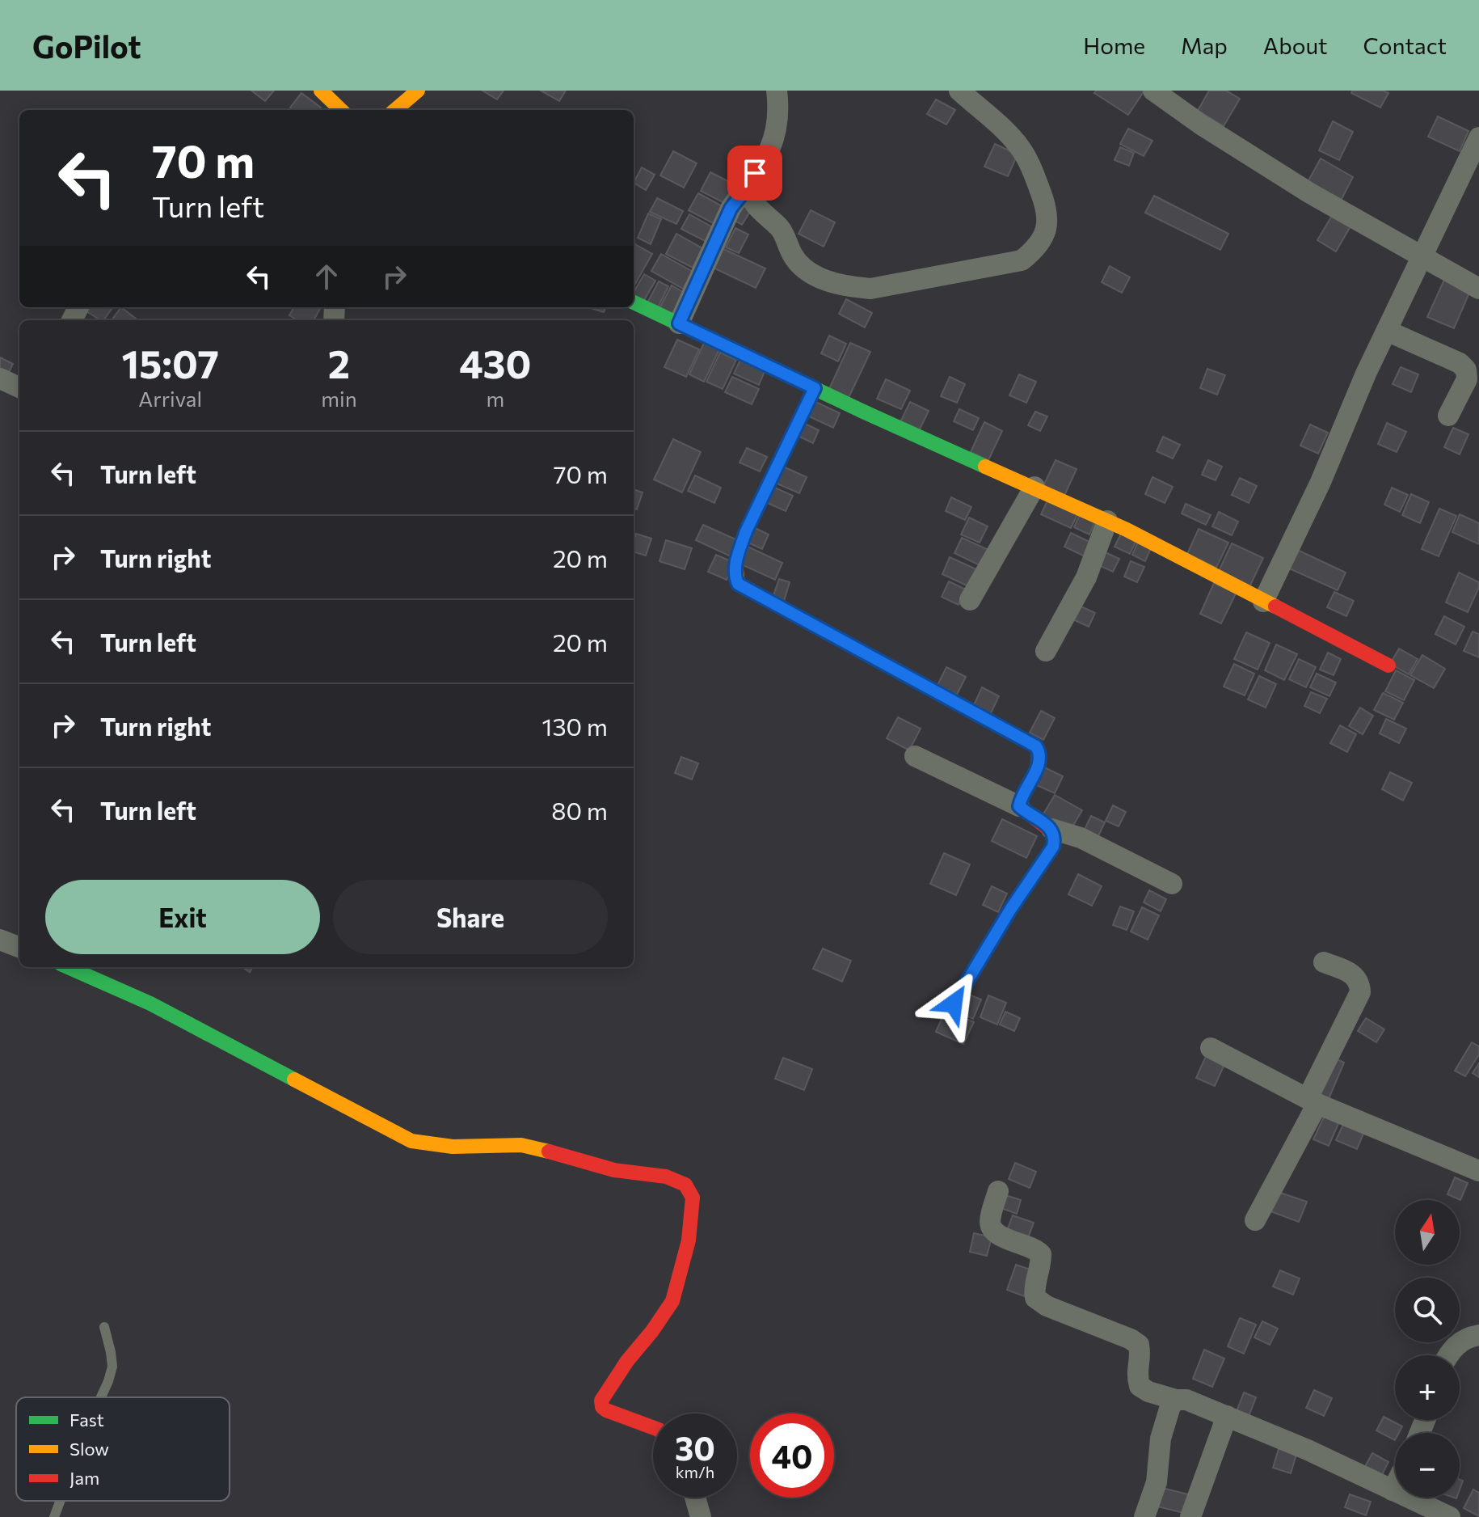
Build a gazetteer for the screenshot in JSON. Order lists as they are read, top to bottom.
{
  "legend": ["Fast", "Slow", "Jam"],
  "north": "top",
  "page": {
    "header": "GoPilot",
    "nav": [
      "Home",
      "Map",
      "About",
      "Contact"
    ],
    "turn": ["70 m", "Turn left"],
    "eta": [
      "15:07",
      "Arrival",
      "2",
      "min",
      "430",
      "m"
    ],
    "list": [
      {
        "name": "Turn left",
        "value": "70 m"
      },
      {
        "name": "Turn right",
        "value": "20 m"
      },
      {
        "name": "Turn left",
        "value": "20 m"
      },
      {
        "name": "Turn right",
        "value": "130 m"
      },
      {
        "name": "Turn left",
        "value": "80 m"
      }
    ],
    "buttons": ["Exit", "Share"],
    "map_buttons": ["+", "−"],
    "speed": "30 km/h",
    "limit": "40"
  }
}
